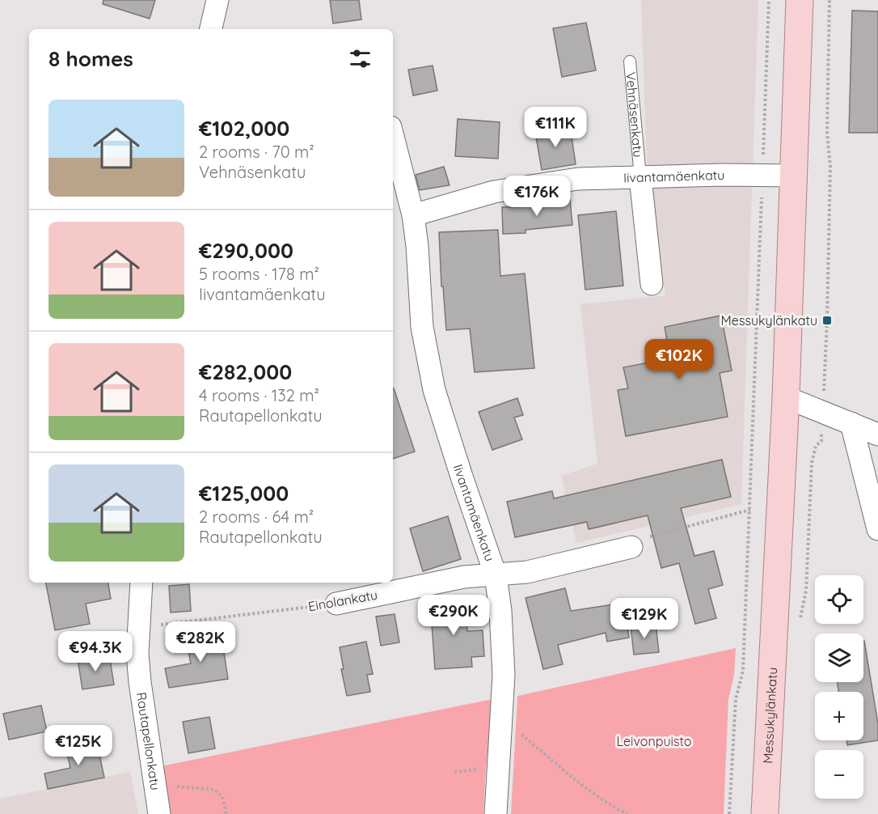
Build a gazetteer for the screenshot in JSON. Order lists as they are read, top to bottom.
{
  "streets": {
    "main road": ["Messukylänkatu"],
    "street": [
      "Vehnäsenkatu",
      "Iivantamäenkatu",
      "Einolankatu",
      "Rautapellonkatu"
    ]
  },
  "crossings": [
    ["Vehnäsenkatu", "Iivantamäenkatu"],
    ["Iivantamäenkatu", "Einolankatu"],
    ["Iivantamäenkatu", "Messukylänkatu"],
    ["Einolankatu", "Rautapellonkatu"]
  ],
  "parks": ["Leivonpuisto"],
  "places": {
    "transit": ["Messukylänkatu"]
  },
  "page": {
    "heading": "8 homes",
    "list": [
      {
        "name": "€102,000",
        "note": "2 rooms · 70 m² · Vehnäsenkatu"
      },
      {
        "name": "€290,000",
        "note": "5 rooms · 178 m² · Iivantamäenkatu"
      },
      {
        "name": "€282,000",
        "note": "4 rooms · 132 m² · Rautapellonkatu"
      },
      {
        "name": "€125,000",
        "note": "2 rooms · 64 m² · Rautapellonkatu"
      }
    ],
    "price": [
      "€111K",
      "€176K",
      "€102K",
      "€290K",
      "€129K",
      "€282K",
      "€94.3K",
      "€125K"
    ],
    "map_buttons": ["+", "−"]
  }
}
